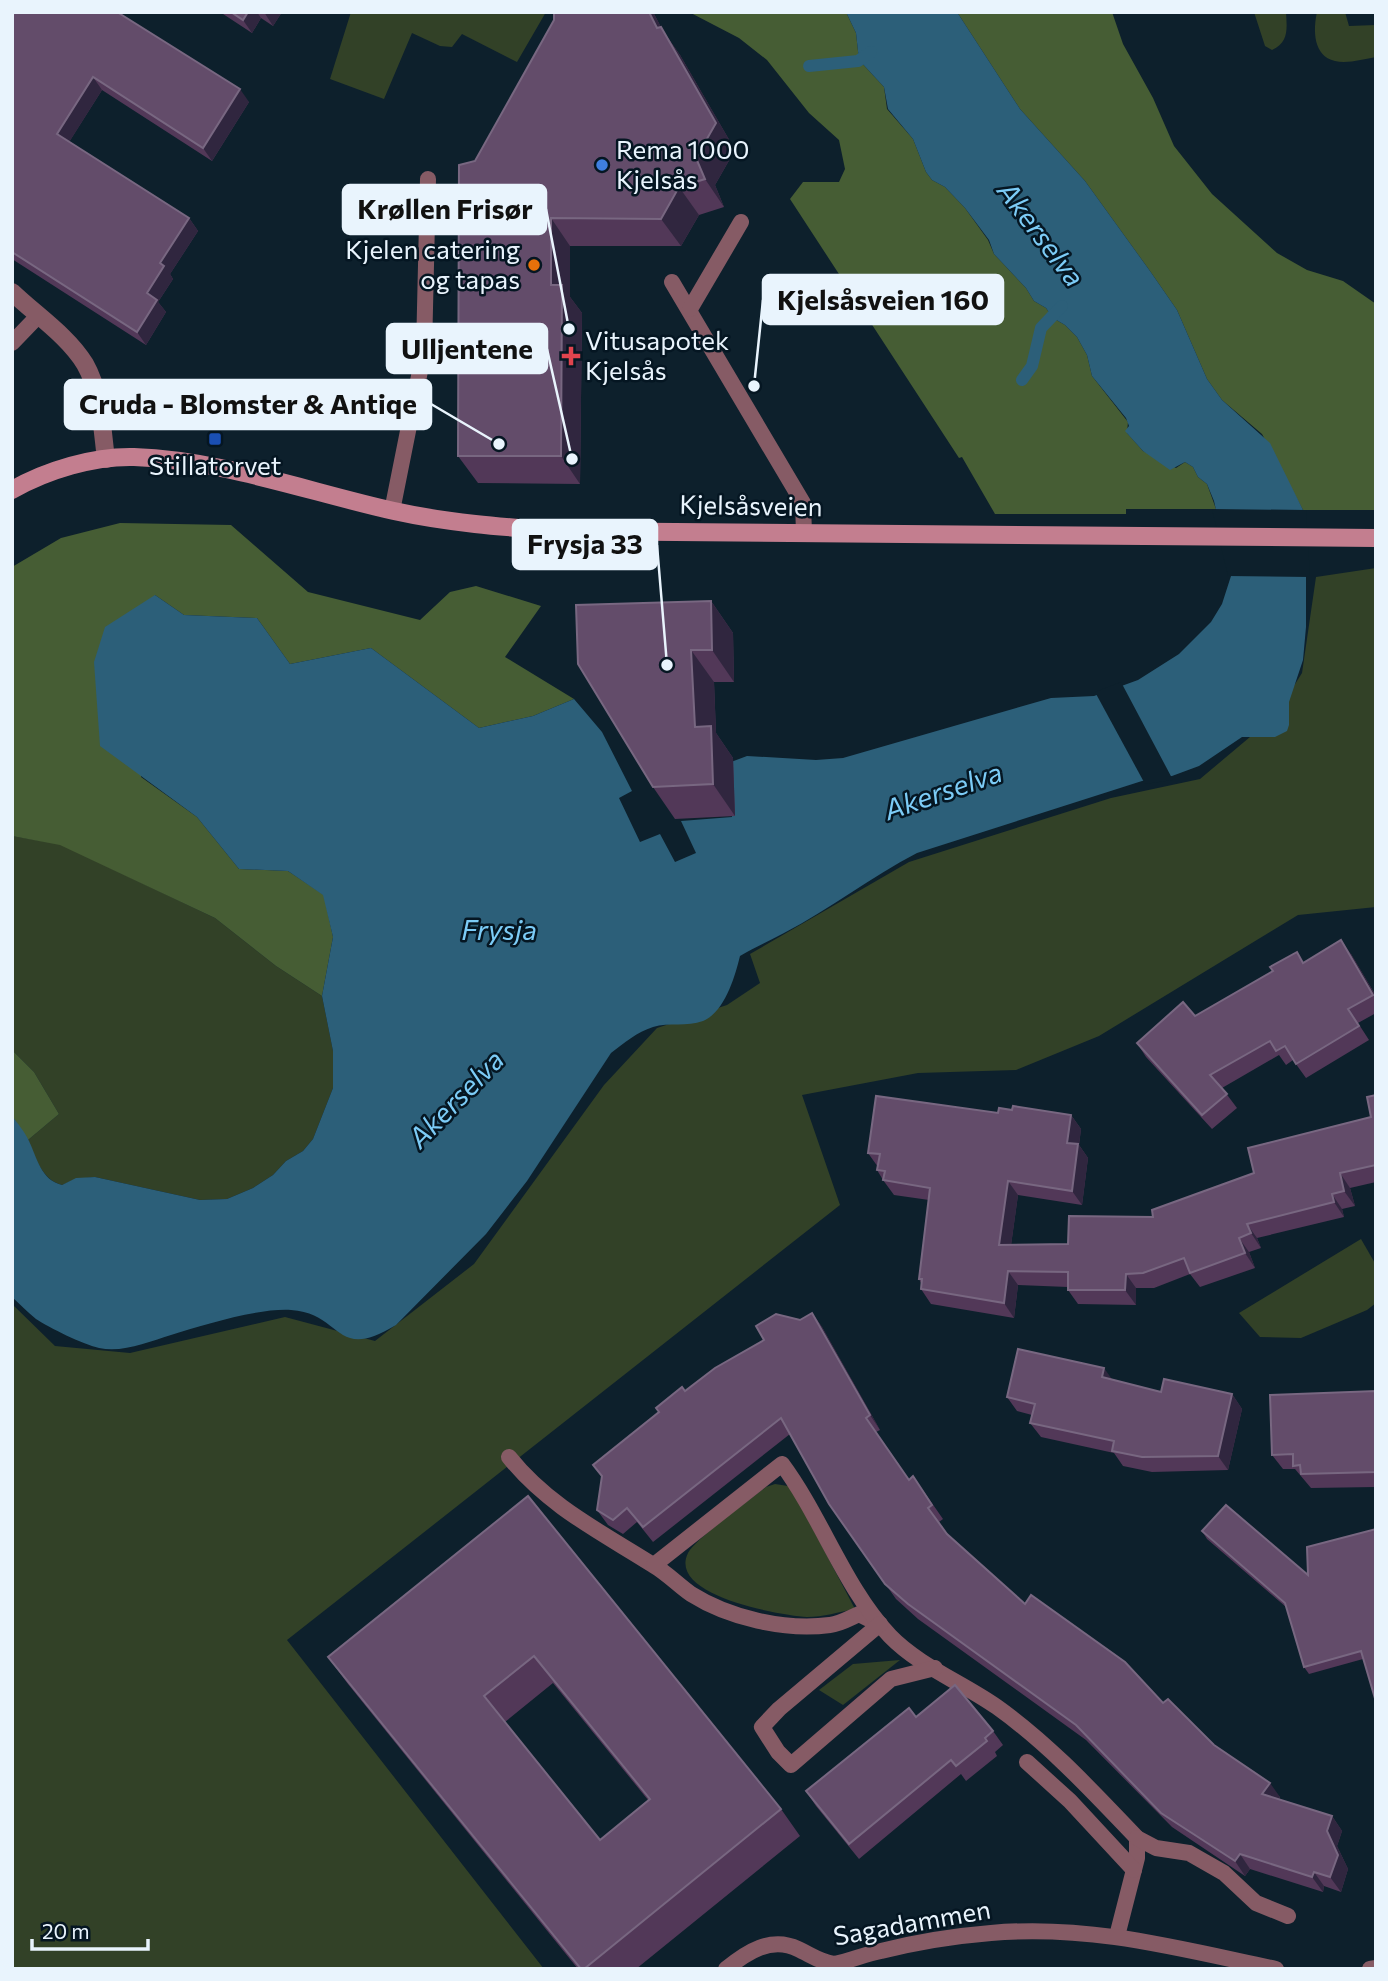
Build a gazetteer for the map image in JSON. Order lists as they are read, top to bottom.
{
  "streets": {
    "main road": ["Kjelsåsveien"],
    "lane": ["Sagadammen"]
  },
  "water": ["Akerselva", "Frysja"],
  "places": {
    "other": [
      "Rema 1000 Kjelsås",
      "Kjelen catering og tapas",
      "Krøllen Frisør",
      "Kjelsåsveien 160",
      "Cruda - Blomster & Antiqe",
      "Ulljentene",
      "Frysja 33"
    ],
    "health": ["Vitusapotek Kjelsås"],
    "transit": ["Stillatorvet"]
  },
  "scale_bar": "20 m"
}
